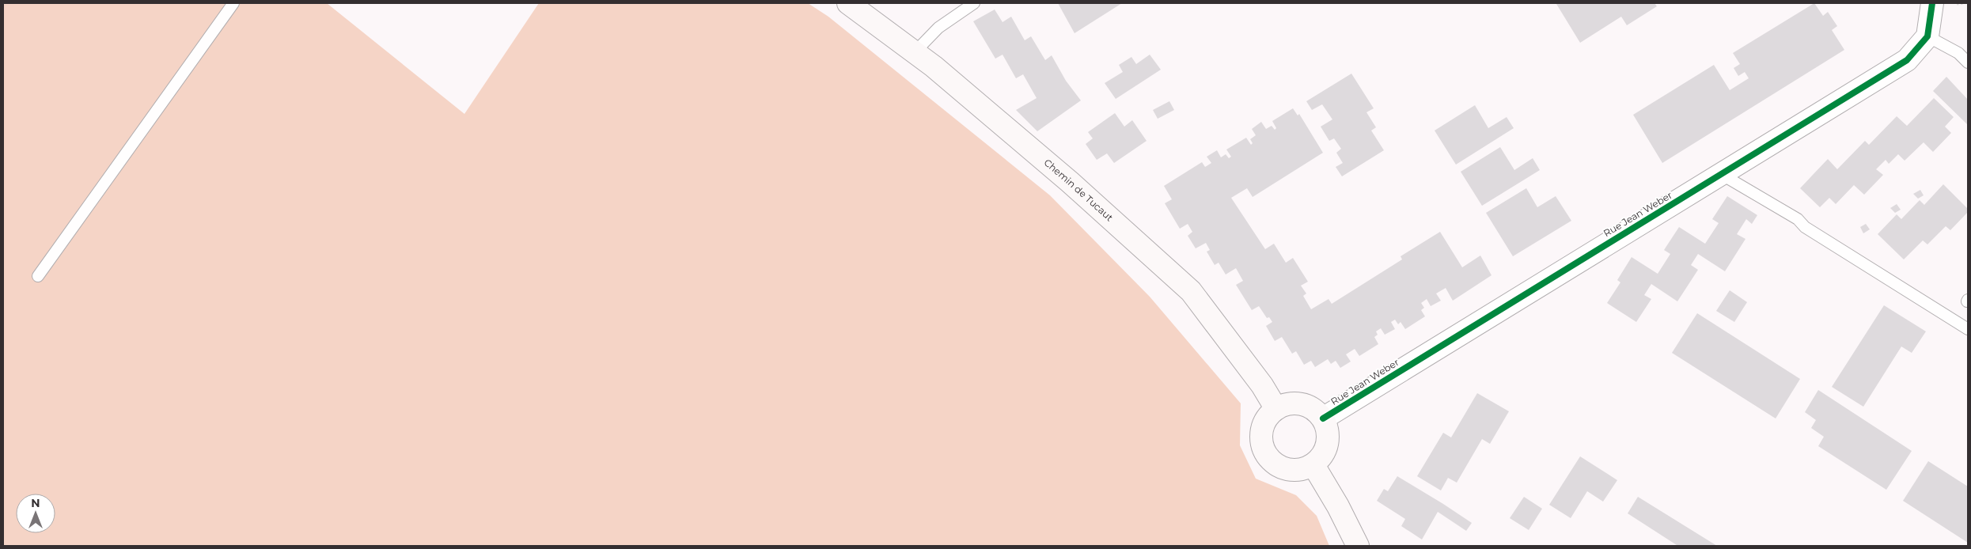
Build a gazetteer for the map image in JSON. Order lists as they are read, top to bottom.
{
  "streets": {
    "main road": ["Chemin de Tucaut"],
    "street": ["Rue Jean Weber"]
  },
  "crossings": [
    ["Chemin de Tucaut", "Rue Jean Weber"]
  ],
  "north": "top"
}
